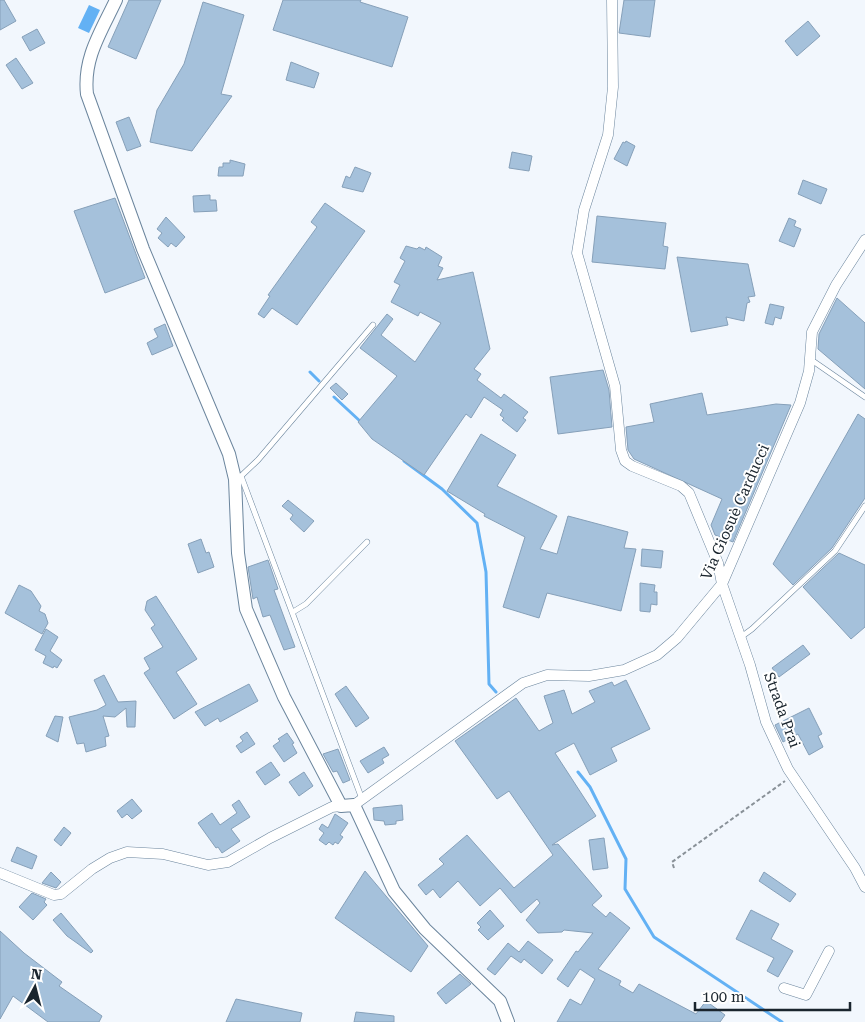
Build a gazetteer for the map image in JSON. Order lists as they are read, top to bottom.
{
  "streets": {
    "street": ["Via Giosuè Carducci", "Strada Prai"]
  },
  "crossings": [
    ["Via Giosuè Carducci", "Strada Prai"]
  ],
  "scale_bar": "100 m",
  "north": "top"
}
